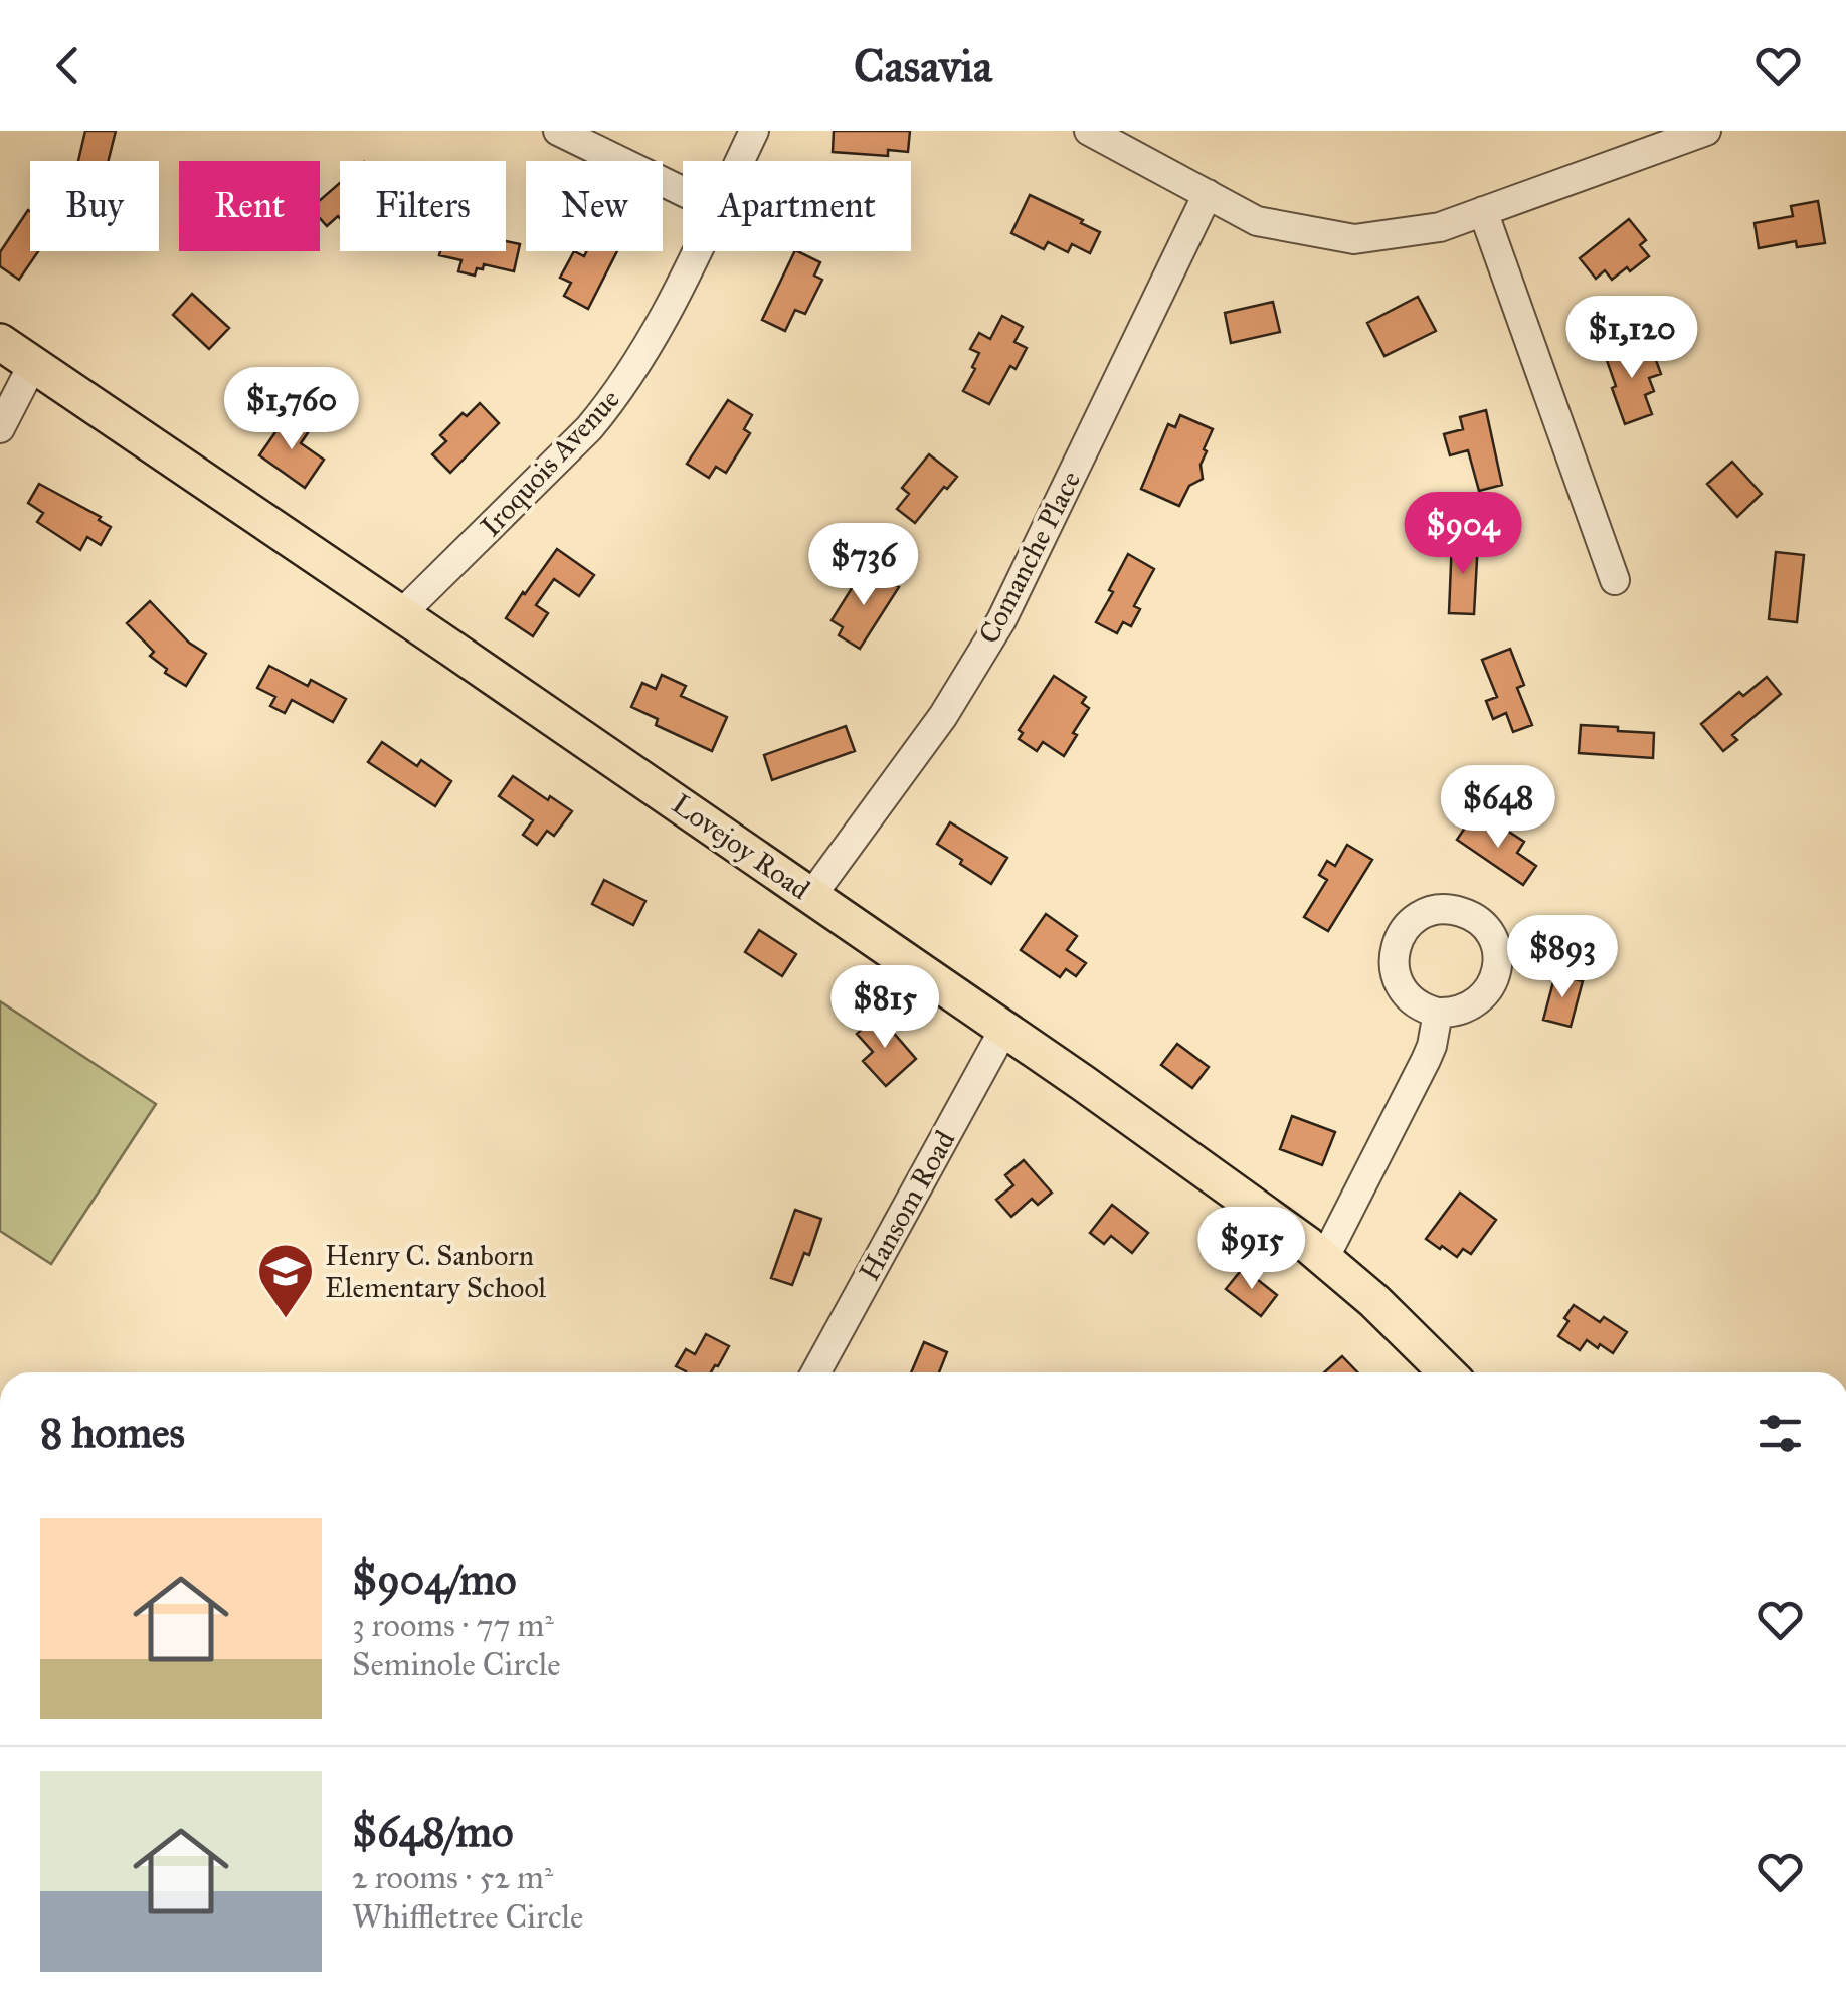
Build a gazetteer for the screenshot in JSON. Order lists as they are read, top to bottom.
{
  "streets": {
    "main road": ["Lovejoy Road"],
    "street": ["Iroquois Avenue", "Comanche Place", "Hansom Road"]
  },
  "crossings": [
    ["Iroquois Avenue", "Lovejoy Road"],
    ["Comanche Place", "Lovejoy Road"],
    ["Lovejoy Road", "Hansom Road"]
  ],
  "places": {
    "school or university": ["Henry C. Sanborn Elementary School"]
  },
  "page": {
    "header": "Casavia",
    "chip": [
      "Buy",
      "Rent",
      "Filters",
      "New",
      "Apartment"
    ],
    "price": [
      "$1,120",
      "$1,760",
      "$904",
      "$736",
      "$648",
      "$893",
      "$815",
      "$915"
    ],
    "heading": "8 homes",
    "list": [
      {
        "name": "$904/mo",
        "note": "3 rooms · 77 m² · Seminole Circle"
      },
      {
        "name": "$648/mo",
        "note": "2 rooms · 52 m² · Whiffletree Circle"
      }
    ]
  }
}
